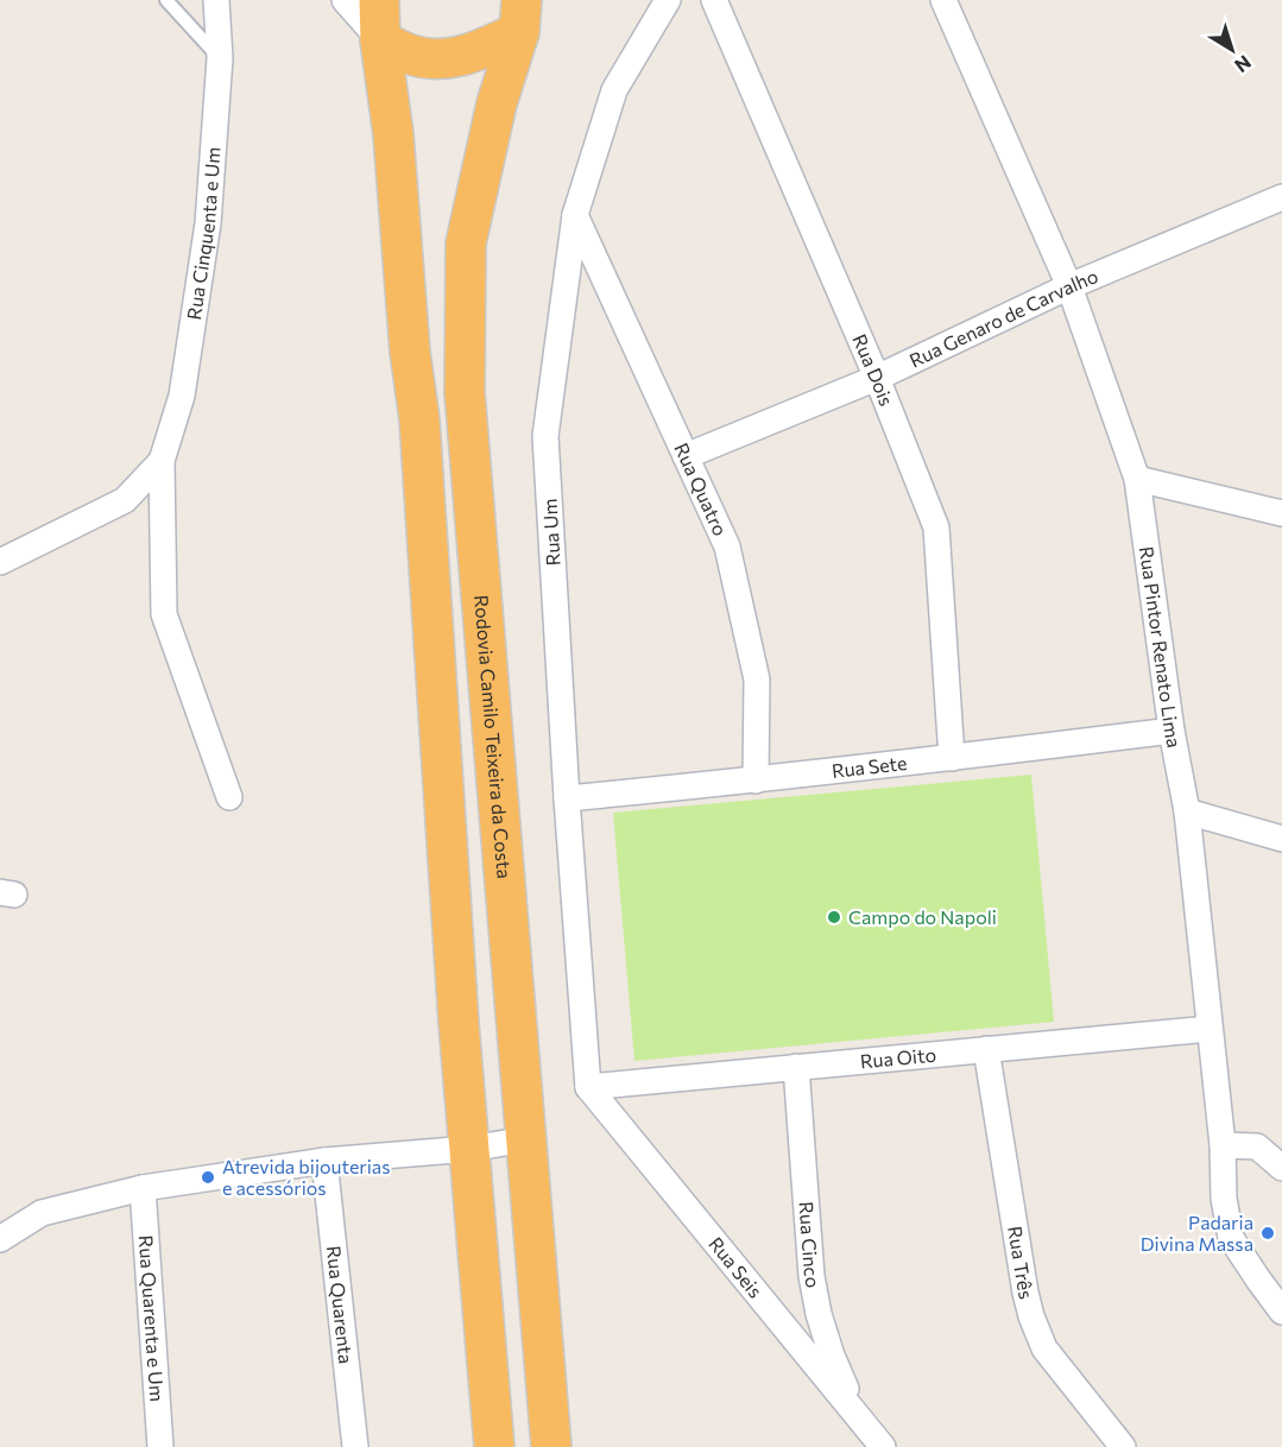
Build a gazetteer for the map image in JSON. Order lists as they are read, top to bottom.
{
  "streets": {
    "highway": ["Rodovia Camilo Teixeira da Costa"],
    "street": [
      "Rua Cinquenta e Um",
      "Rua Genaro de Carvalho",
      "Rua Dois",
      "Rua Quatro",
      "Rua Um",
      "Rua Pintor Renato Lima",
      "Rua Sete",
      "Rua Oito",
      "Rua Cinco",
      "Rua Três",
      "Rua Seis",
      "Rua Quarenta",
      "Rua Quarenta e Um"
    ]
  },
  "crossings": [
    ["Rua Genaro de Carvalho", "Rua Dois"],
    ["Rua Genaro de Carvalho", "Rua Quatro"],
    ["Rua Genaro de Carvalho", "Rua Pintor Renato Lima"],
    ["Rua Dois", "Rua Sete"],
    ["Rua Quatro", "Rua Um"],
    ["Rua Quatro", "Rua Sete"],
    ["Rua Um", "Rua Sete"],
    ["Rua Um", "Rua Oito"],
    ["Rua Um", "Rua Seis"],
    ["Rua Pintor Renato Lima", "Rua Sete"],
    ["Rua Pintor Renato Lima", "Rua Oito"],
    ["Rua Oito", "Rua Cinco"],
    ["Rua Oito", "Rua Três"],
    ["Rua Oito", "Rua Seis"],
    ["Rua Cinco", "Rua Seis"]
  ],
  "places": ["Campo do Napoli", "Atrevida bijouterias e acessórios", "Padaria Divina Massa"],
  "north": "bottom right"
}
